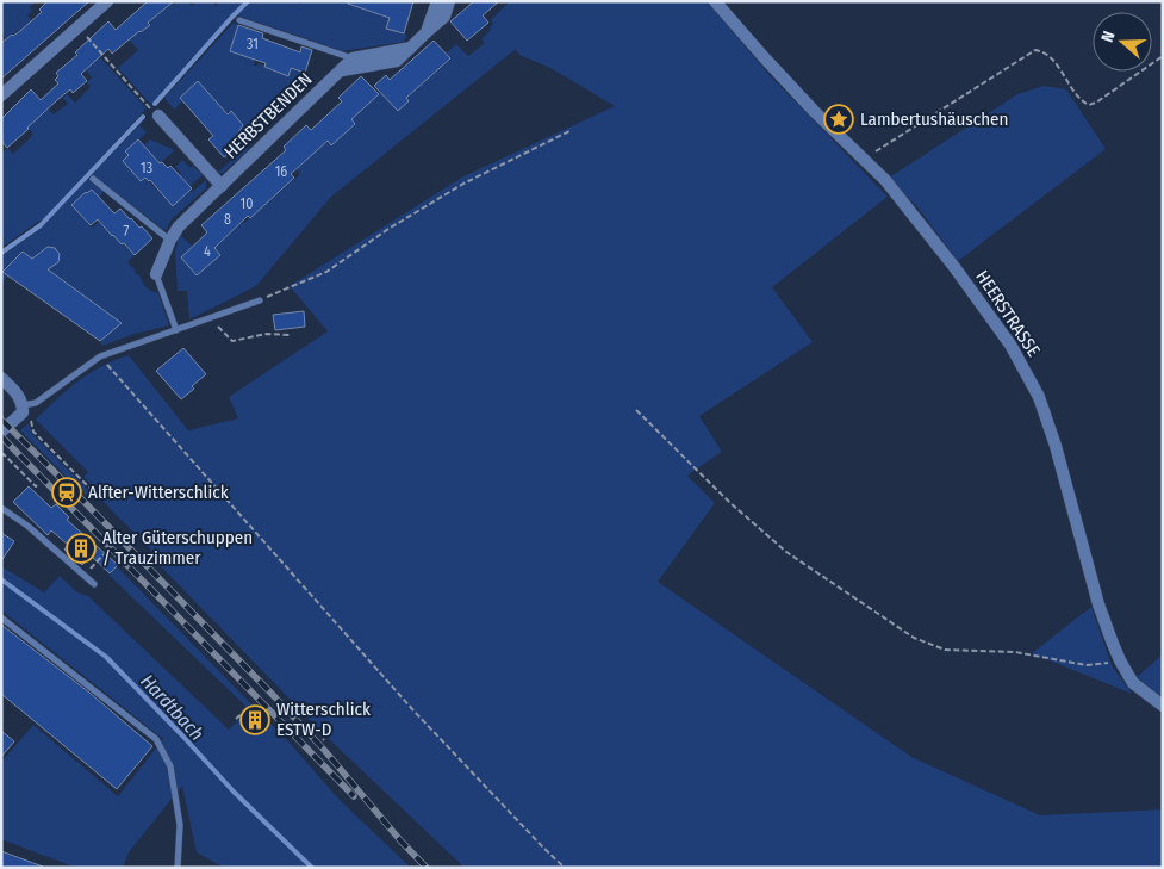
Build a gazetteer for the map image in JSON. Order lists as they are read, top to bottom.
{
  "streets": {
    "street": ["HERBSTBENDEN", "HEERSTRASSE"]
  },
  "water": ["Hardtbach"],
  "places": {
    "place": ["Lambertushäuschen"],
    "station": ["Alfter-Witterschlick"],
    "building": ["Alter Güterschuppen / Trauzimmer", "Witterschlick ESTW-D"]
  },
  "house_numbers": [
    "31",
    "13",
    "16",
    "10",
    "8",
    "7",
    "4"
  ],
  "north": "left"
}
